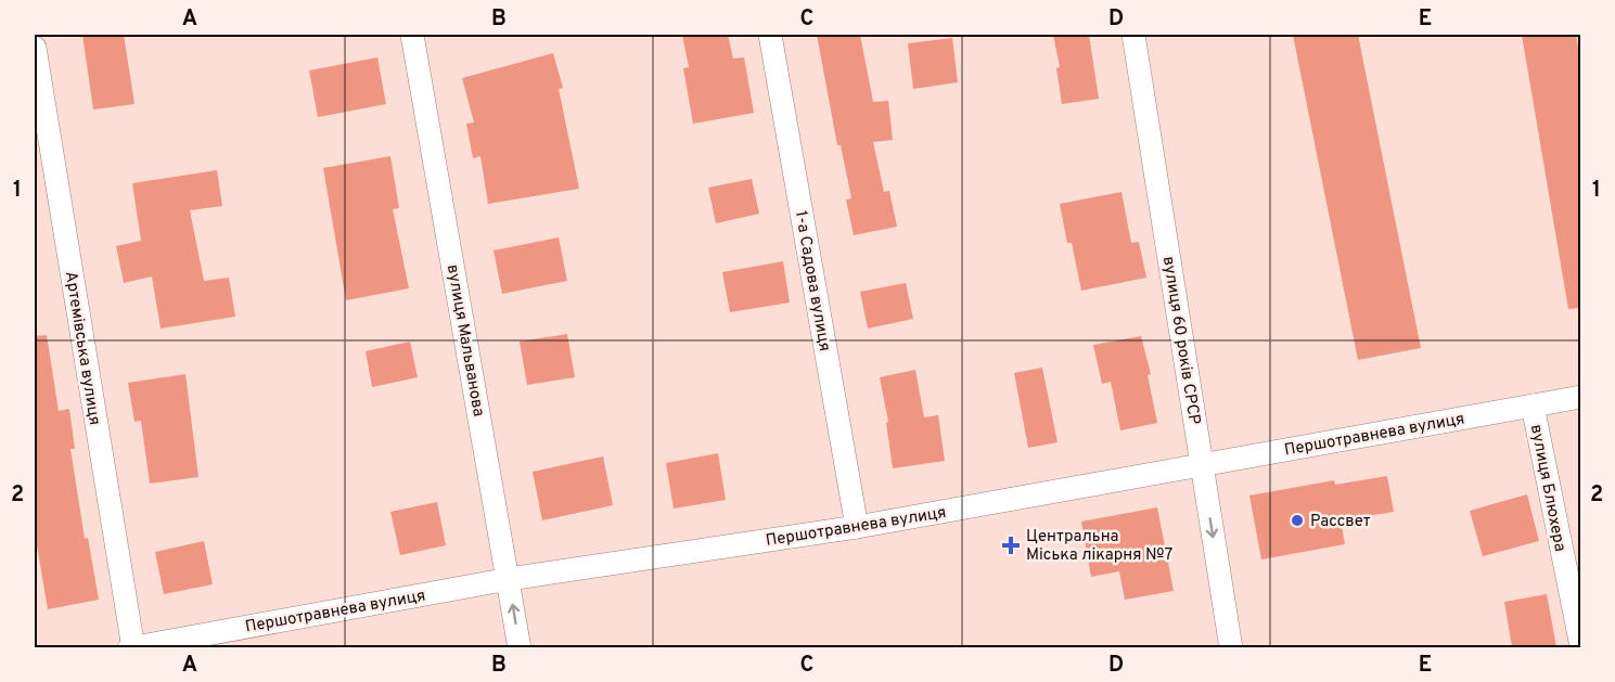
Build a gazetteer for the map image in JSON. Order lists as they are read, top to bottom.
{
  "streets": {
    "street": [
      "1-а Садова вулиця",
      "вулиця Мальванова",
      "вулиця 60 років СРСР",
      "Артемівська вулиця",
      "Першотравнева вулиця",
      "вулиця Блюхера"
    ]
  },
  "crossings": [
    ["1-а Садова вулиця", "Першотравнева вулиця"],
    ["вулиця Мальванова", "Першотравнева вулиця"],
    ["вулиця 60 років СРСР", "Першотравнева вулиця"],
    ["Артемівська вулиця", "Першотравнева вулиця"],
    ["Першотравнева вулиця", "вулиця Блюхера"]
  ],
  "places": {
    "other": ["Рассвет"],
    "health": ["Центральна Міська лікарня №7"]
  },
  "grid": {
    "columns": [
      "A",
      "B",
      "C",
      "D",
      "E"
    ],
    "rows": ["1", "2"]
  }
}
